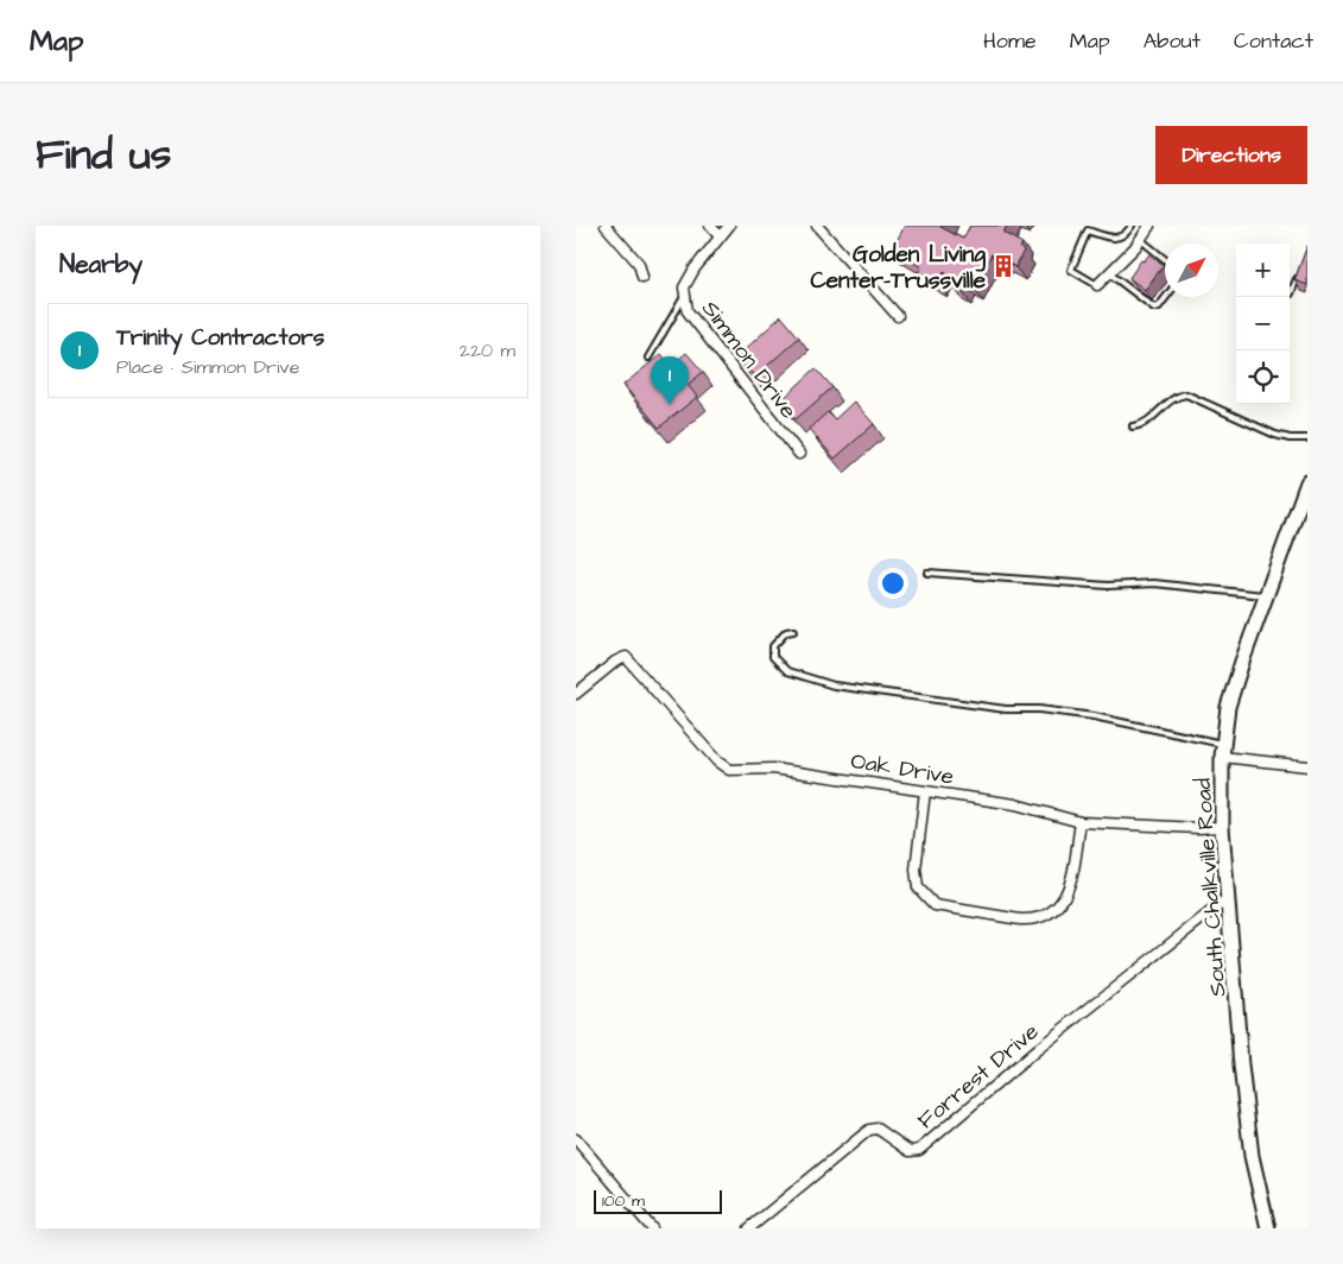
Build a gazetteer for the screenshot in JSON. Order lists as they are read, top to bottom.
{
  "streets": {
    "main road": ["South Chalkville Road"],
    "street": ["Simmon Drive", "Oak Drive", "Forrest Drive"]
  },
  "crossings": [
    ["Oak Drive", "South Chalkville Road"],
    ["South Chalkville Road", "Forrest Drive"]
  ],
  "places": {
    "building": ["Golden Living Center-Trussville"]
  },
  "scale_bar": "100 m",
  "north": "top right",
  "page": {
    "header": "Map",
    "nav": [
      "Home",
      "Map",
      "About",
      "Contact"
    ],
    "title": "Find us",
    "buttons": "Directions",
    "heading": "Nearby",
    "map_buttons": ["+", "−"],
    "list": [
      {
        "mark": "1",
        "name": "Trinity Contractors",
        "note": "Place · Simmon Drive",
        "value": "220 m"
      }
    ],
    "pins": "1",
    "scale": "100 m"
  }
}
